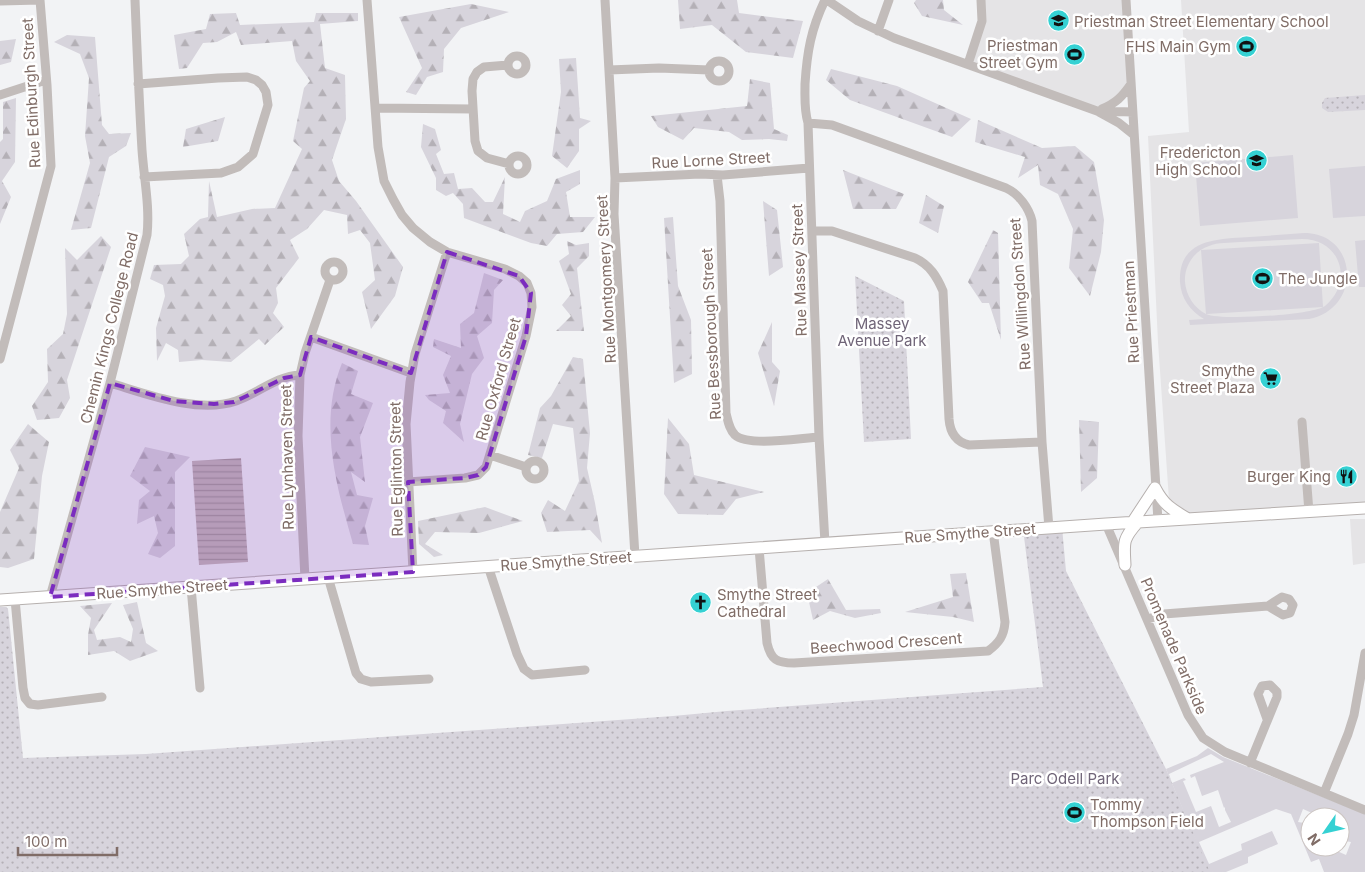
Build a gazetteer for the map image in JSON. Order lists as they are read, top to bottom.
{
  "streets": {
    "main road": ["Rue Smythe Street"],
    "street": [
      "Rue Edinburgh Street",
      "Rue Lorne Street",
      "Rue Massey Street",
      "Rue Montgomery Street",
      "Rue Willingdon Street",
      "Rue Priestman",
      "Chemin Kings College Road",
      "Rue Bessborough Street",
      "Rue Oxford Street",
      "Rue Lynhaven Street",
      "Rue Eglinton Street",
      "Beechwood Crescent",
      "Promenade Parkside"
    ]
  },
  "crossings": [
    ["Rue Lorne Street", "Rue Massey Street"],
    ["Rue Lorne Street", "Rue Montgomery Street"],
    ["Rue Lorne Street", "Rue Bessborough Street"],
    ["Rue Massey Street", "Rue Willingdon Street"],
    ["Rue Massey Street", "Rue Bessborough Street"],
    ["Rue Massey Street", "Rue Smythe Street"],
    ["Rue Montgomery Street", "Rue Smythe Street"],
    ["Rue Willingdon Street", "Rue Smythe Street"],
    ["Rue Priestman", "Rue Smythe Street"],
    ["Chemin Kings College Road", "Rue Smythe Street"],
    ["Rue Oxford Street", "Rue Eglinton Street"],
    ["Rue Lynhaven Street", "Rue Smythe Street"],
    ["Rue Eglinton Street", "Rue Smythe Street"],
    ["Rue Smythe Street", "Beechwood Crescent"],
    ["Rue Smythe Street", "Promenade Parkside"]
  ],
  "parks": ["Massey Avenue Park", "Parc Odell Park"],
  "places": {
    "school or university": ["Priestman Street Elementary School", "Fredericton High School"],
    "sports": [
      "FHS Main Gym",
      "Priestman Street Gym",
      "The Jungle",
      "Tommy Thompson Field"
    ],
    "supermarket": ["Smythe Street Plaza"],
    "restaurant": ["Burger King"],
    "church": ["Smythe Street Cathedral"]
  },
  "scale_bar": "100 m",
  "north": "bottom left"
}
